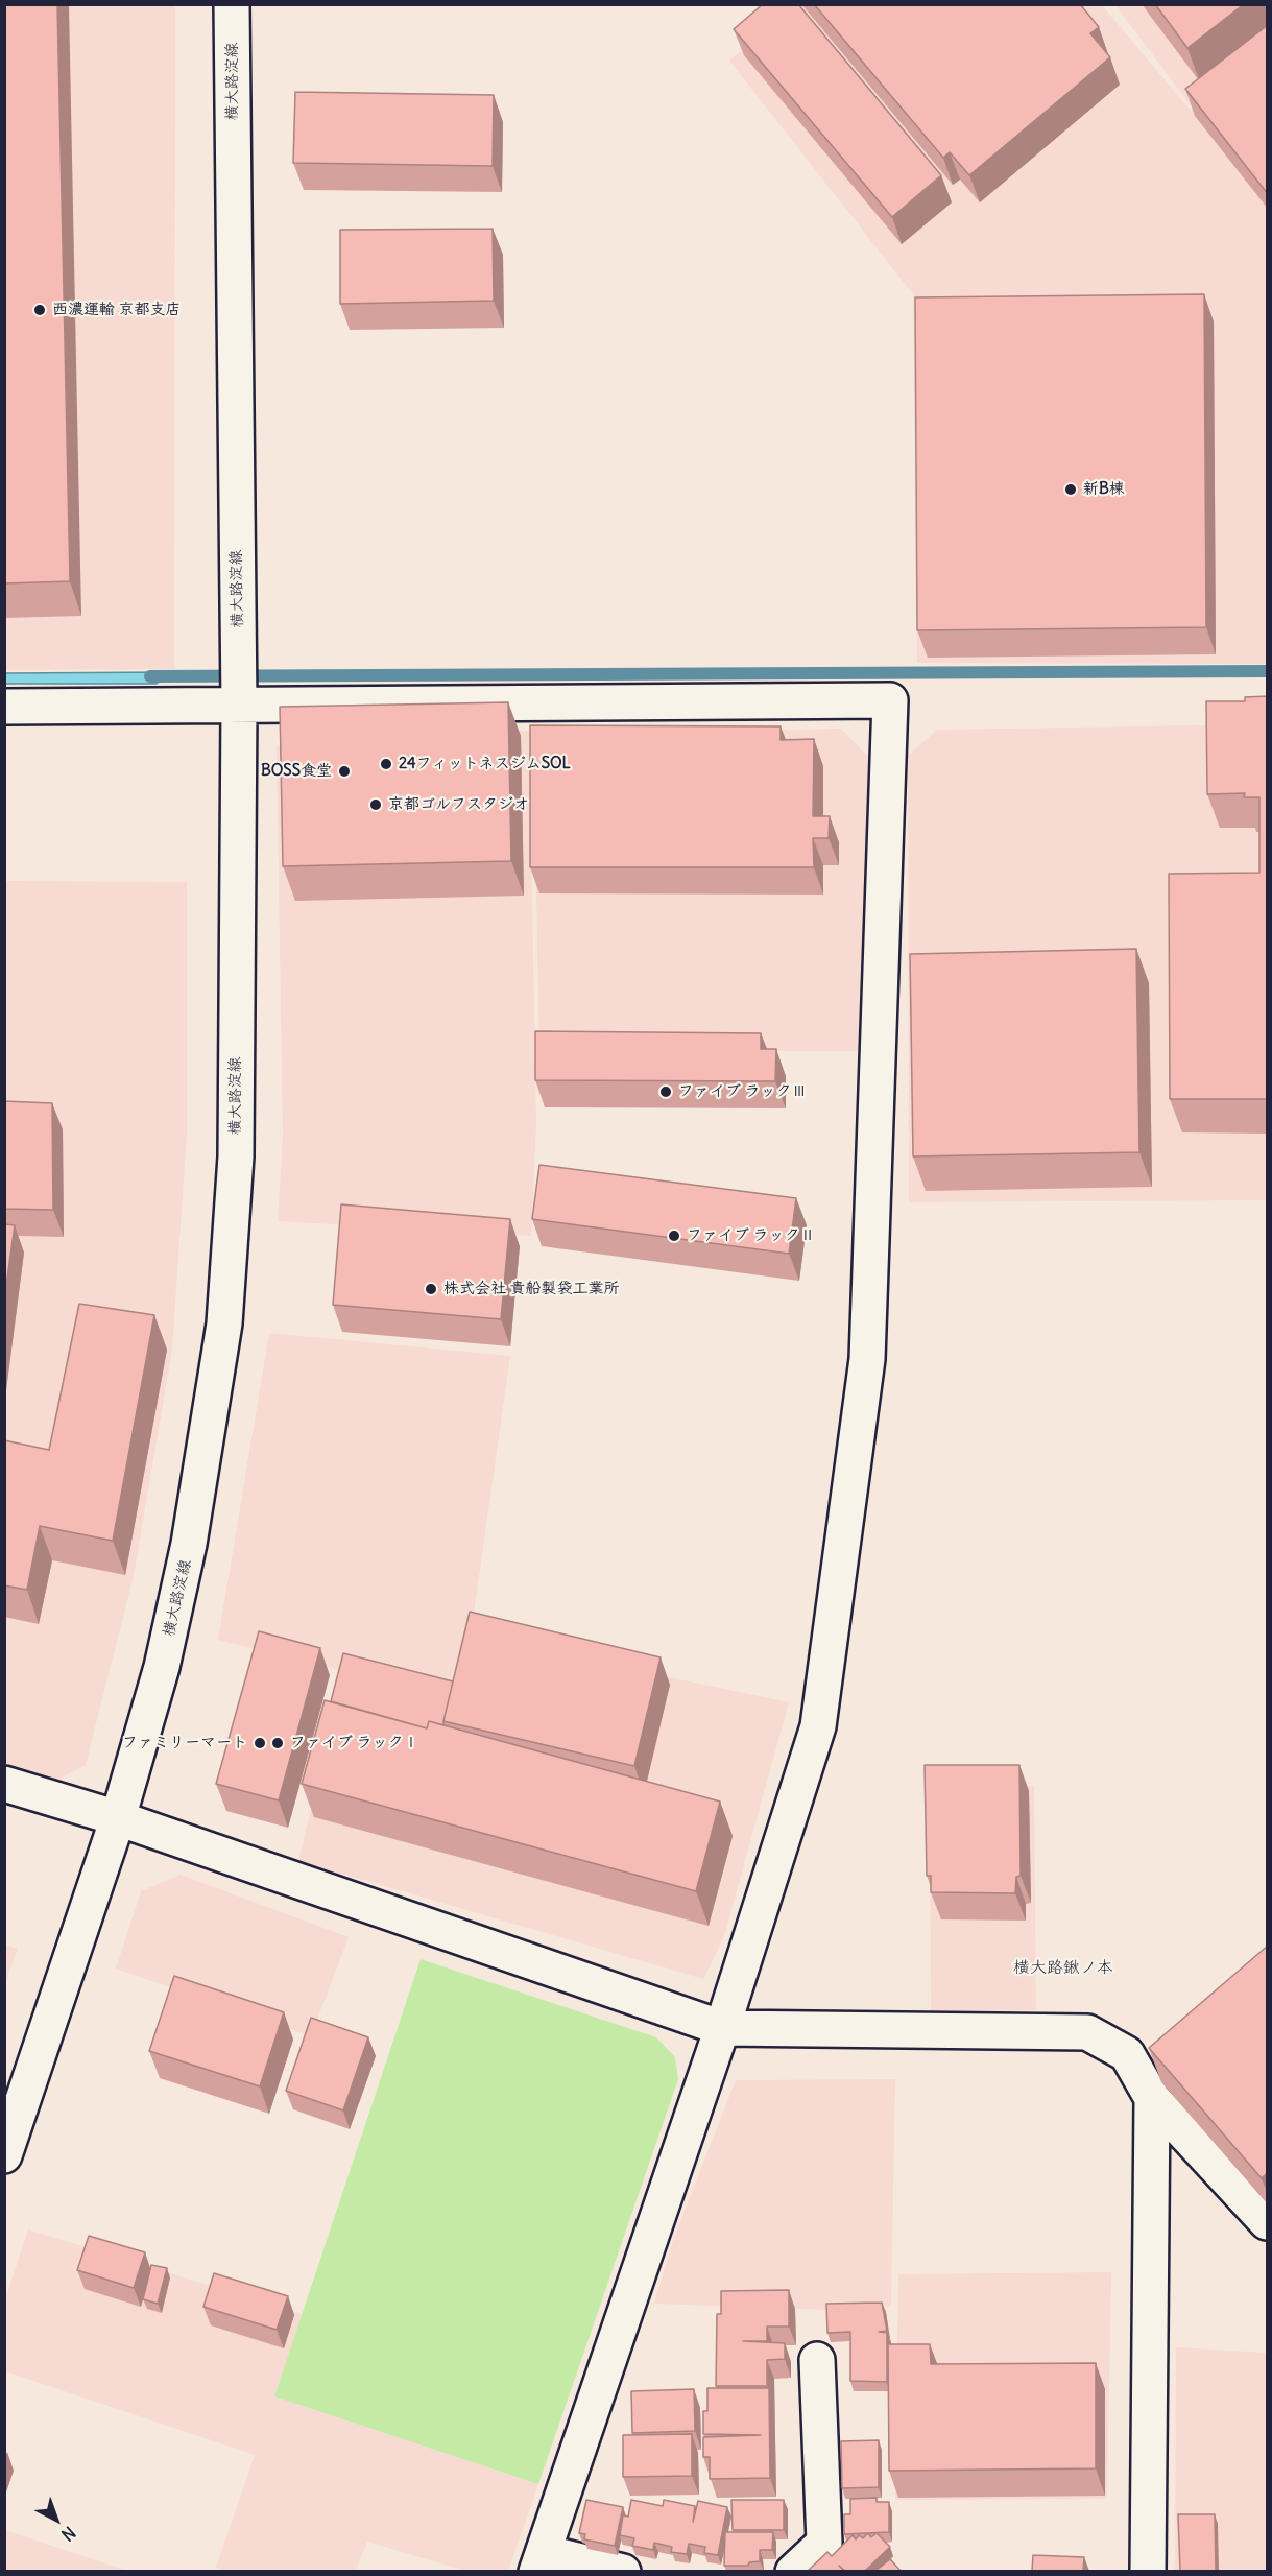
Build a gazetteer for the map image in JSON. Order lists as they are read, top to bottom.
{
  "streets": {
    "street": ["横大路淀線"]
  },
  "districts": ["横大路鍬ノ本"],
  "places": [
    "西濃運輸 京都支店",
    "新B棟",
    "24フィットネスジムSOL",
    "BOSS食堂",
    "京都ゴルフスタジオ",
    "ファイブ ラックⅢ",
    "ファイブ ラックⅡ",
    "株式会社 貴船製袋工業所",
    "ファミリーマート",
    "ファイブ ラックⅠ"
  ],
  "north": "bottom right"
}
